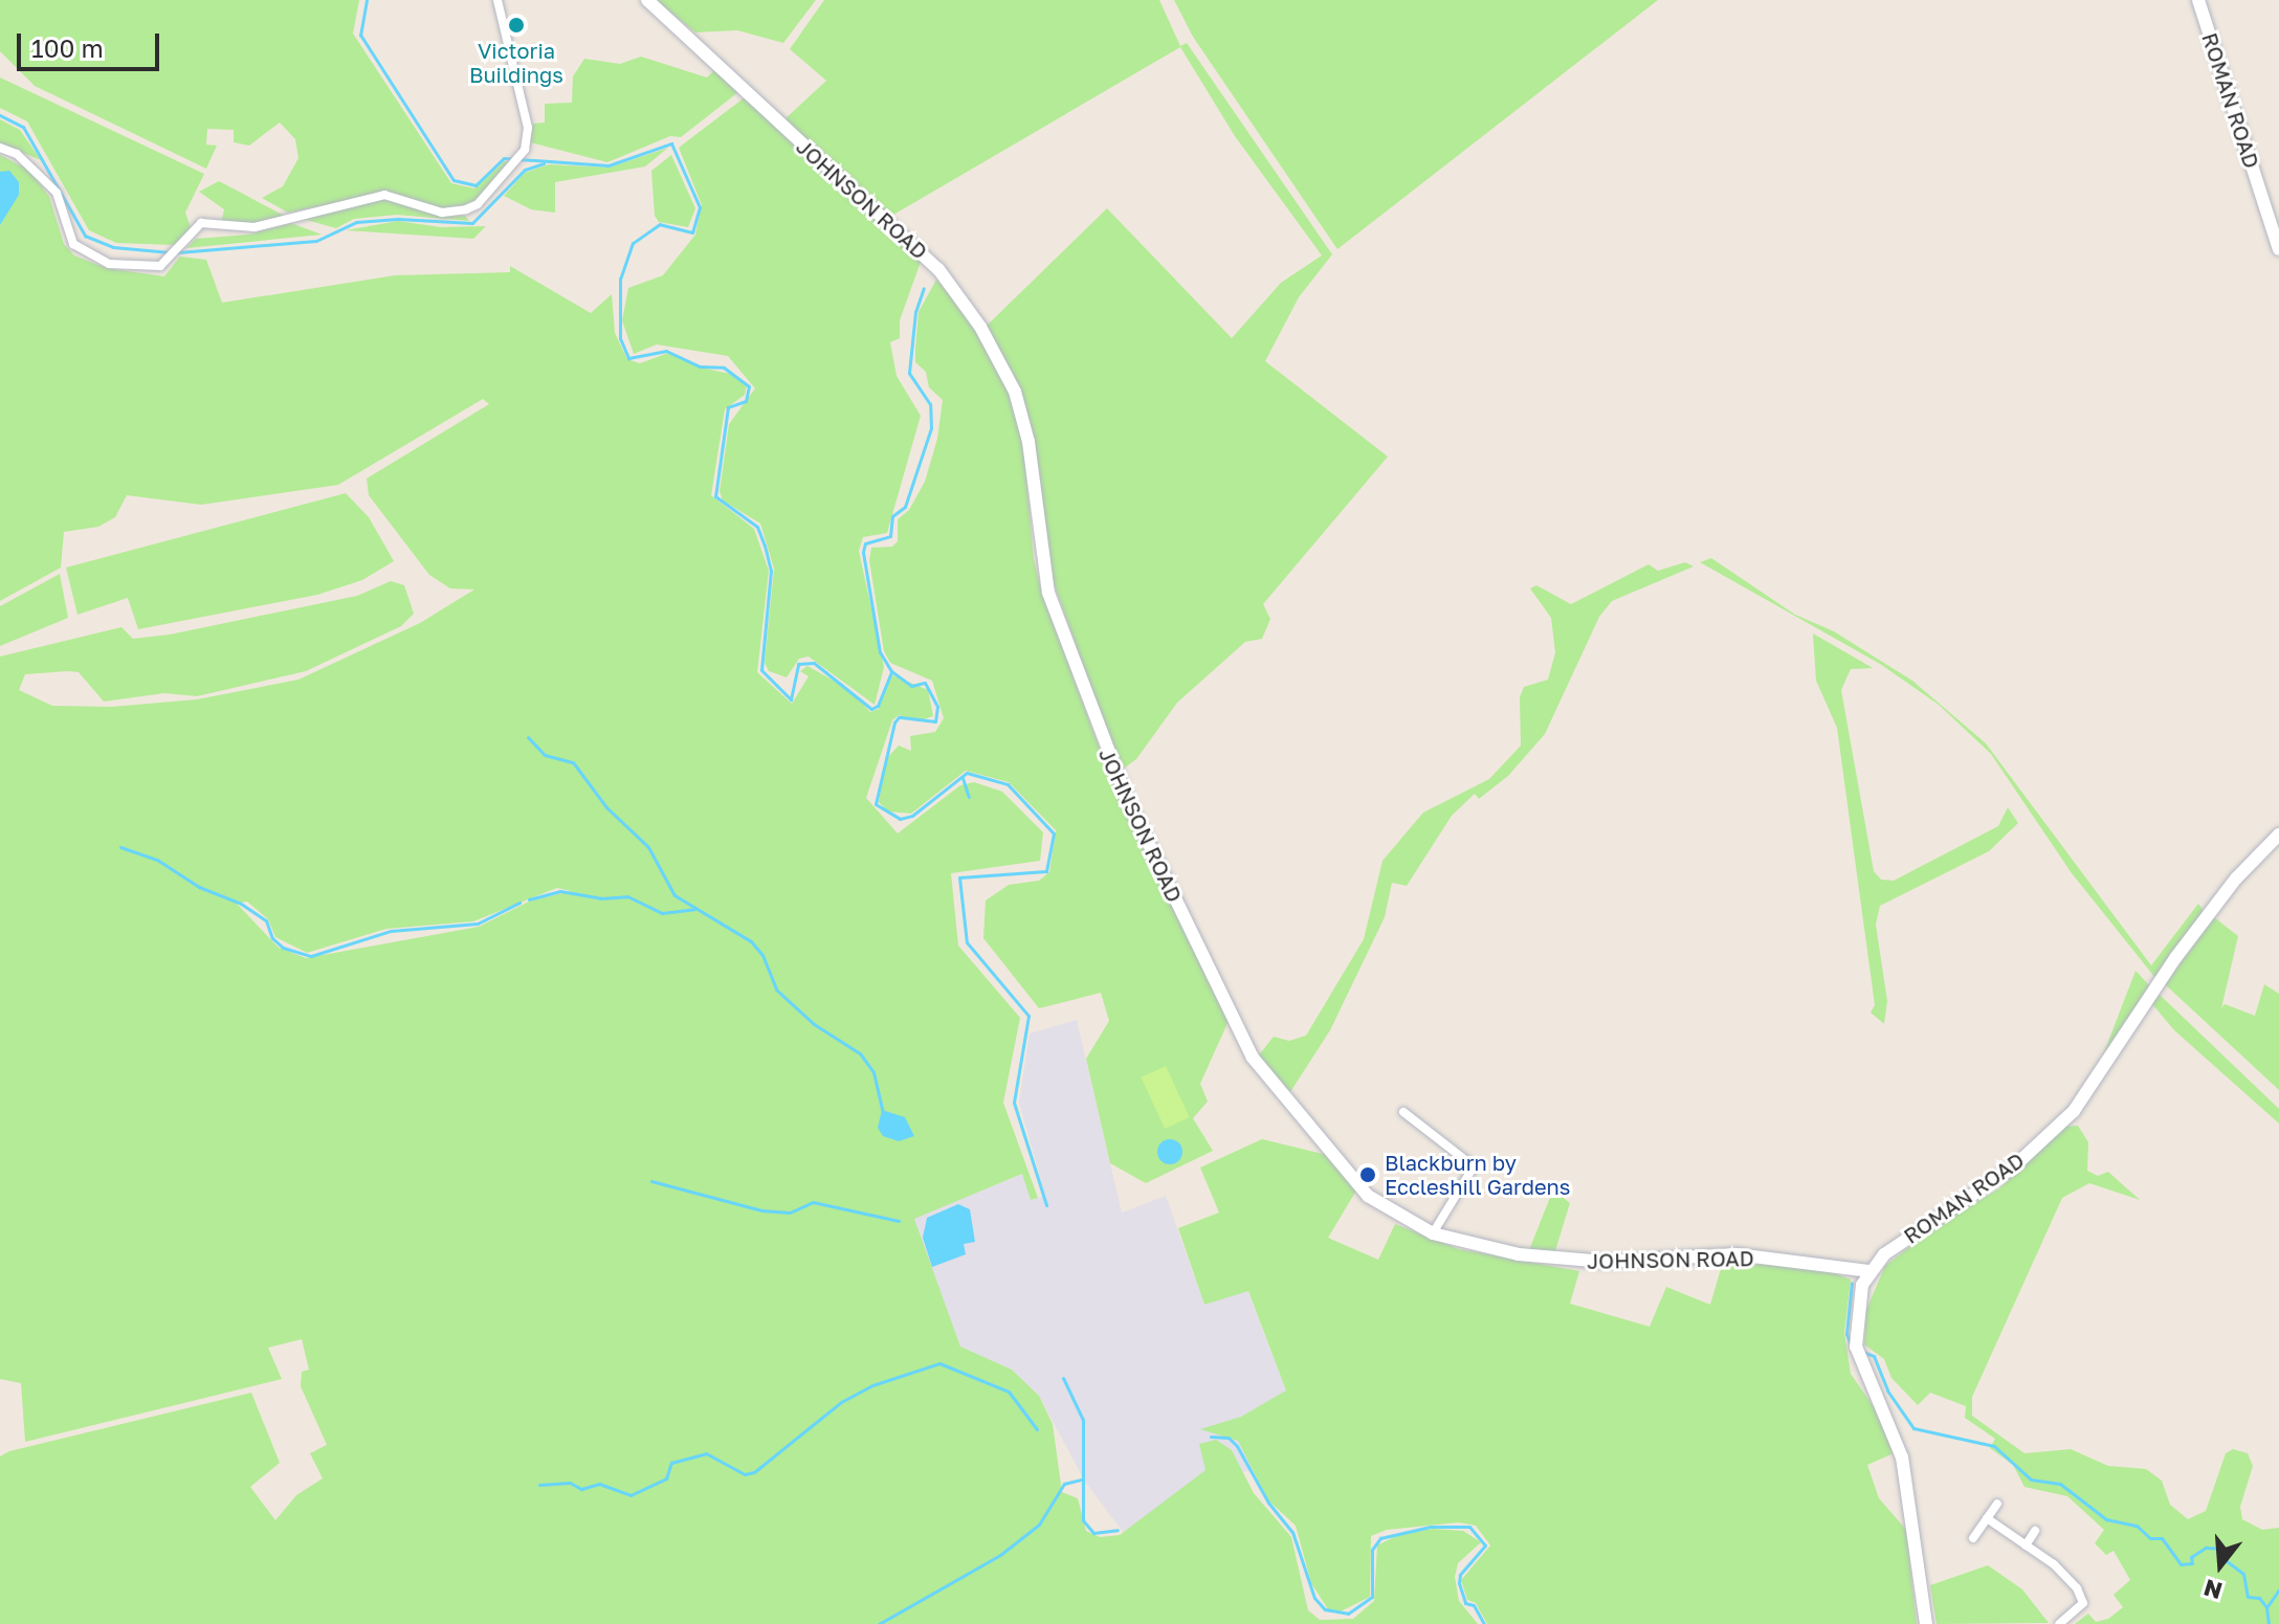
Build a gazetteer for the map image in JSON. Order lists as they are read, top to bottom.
{
  "streets": {
    "street": ["ROMAN ROAD", "JOHNSON ROAD"]
  },
  "crossings": [
    ["ROMAN ROAD", "JOHNSON ROAD"]
  ],
  "places": ["Victoria Buildings", "Blackburn by Eccleshill Gardens"],
  "scale_bar": "100 m",
  "north": "bottom"
}
